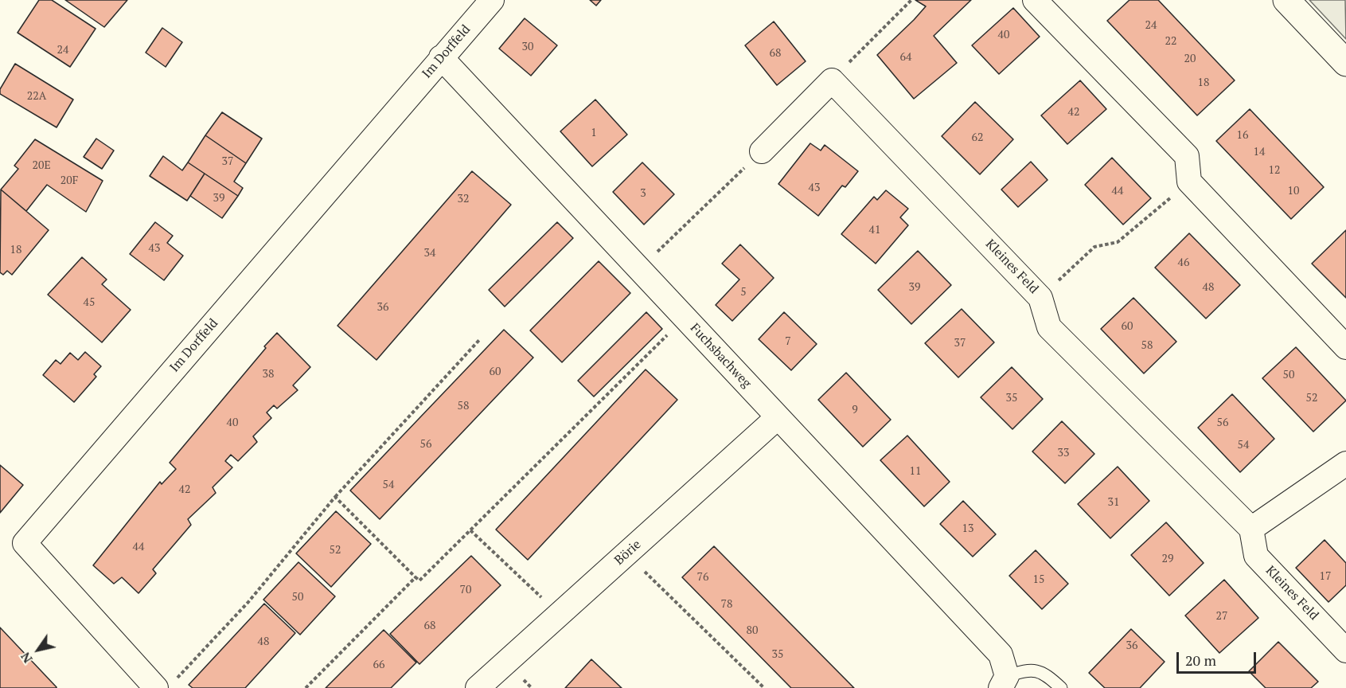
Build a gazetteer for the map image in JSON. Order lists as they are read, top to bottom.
{
  "streets": {
    "street": [
      "Im Dorffeld",
      "Kleines Feld",
      "Fuchsbachweg",
      "Börie"
    ]
  },
  "crossings": [
    ["Im Dorffeld", "Fuchsbachweg"],
    ["Fuchsbachweg", "Börie"]
  ],
  "house_numbers": [
    "24",
    "40",
    "22",
    "30",
    "24",
    "68",
    "64",
    "20",
    "18",
    "22A",
    "42",
    "1",
    "16",
    "62",
    "14",
    "37",
    "20E",
    "12",
    "20F",
    "43",
    "44",
    "10",
    "3",
    "39",
    "32",
    "41",
    "43",
    "18",
    "34",
    "46",
    "39",
    "48",
    "5",
    "45",
    "36",
    "60",
    "7",
    "37",
    "58",
    "60",
    "38",
    "50",
    "35",
    "52",
    "58",
    "9",
    "40",
    "56",
    "56",
    "54",
    "33",
    "11",
    "54",
    "42",
    "31",
    "13",
    "44",
    "52",
    "29",
    "17",
    "76",
    "15",
    "70",
    "50",
    "78",
    "27",
    "68",
    "80",
    "48",
    "36",
    "35",
    "66"
  ],
  "scale_bar": "20 m",
  "north": "bottom left"
}
